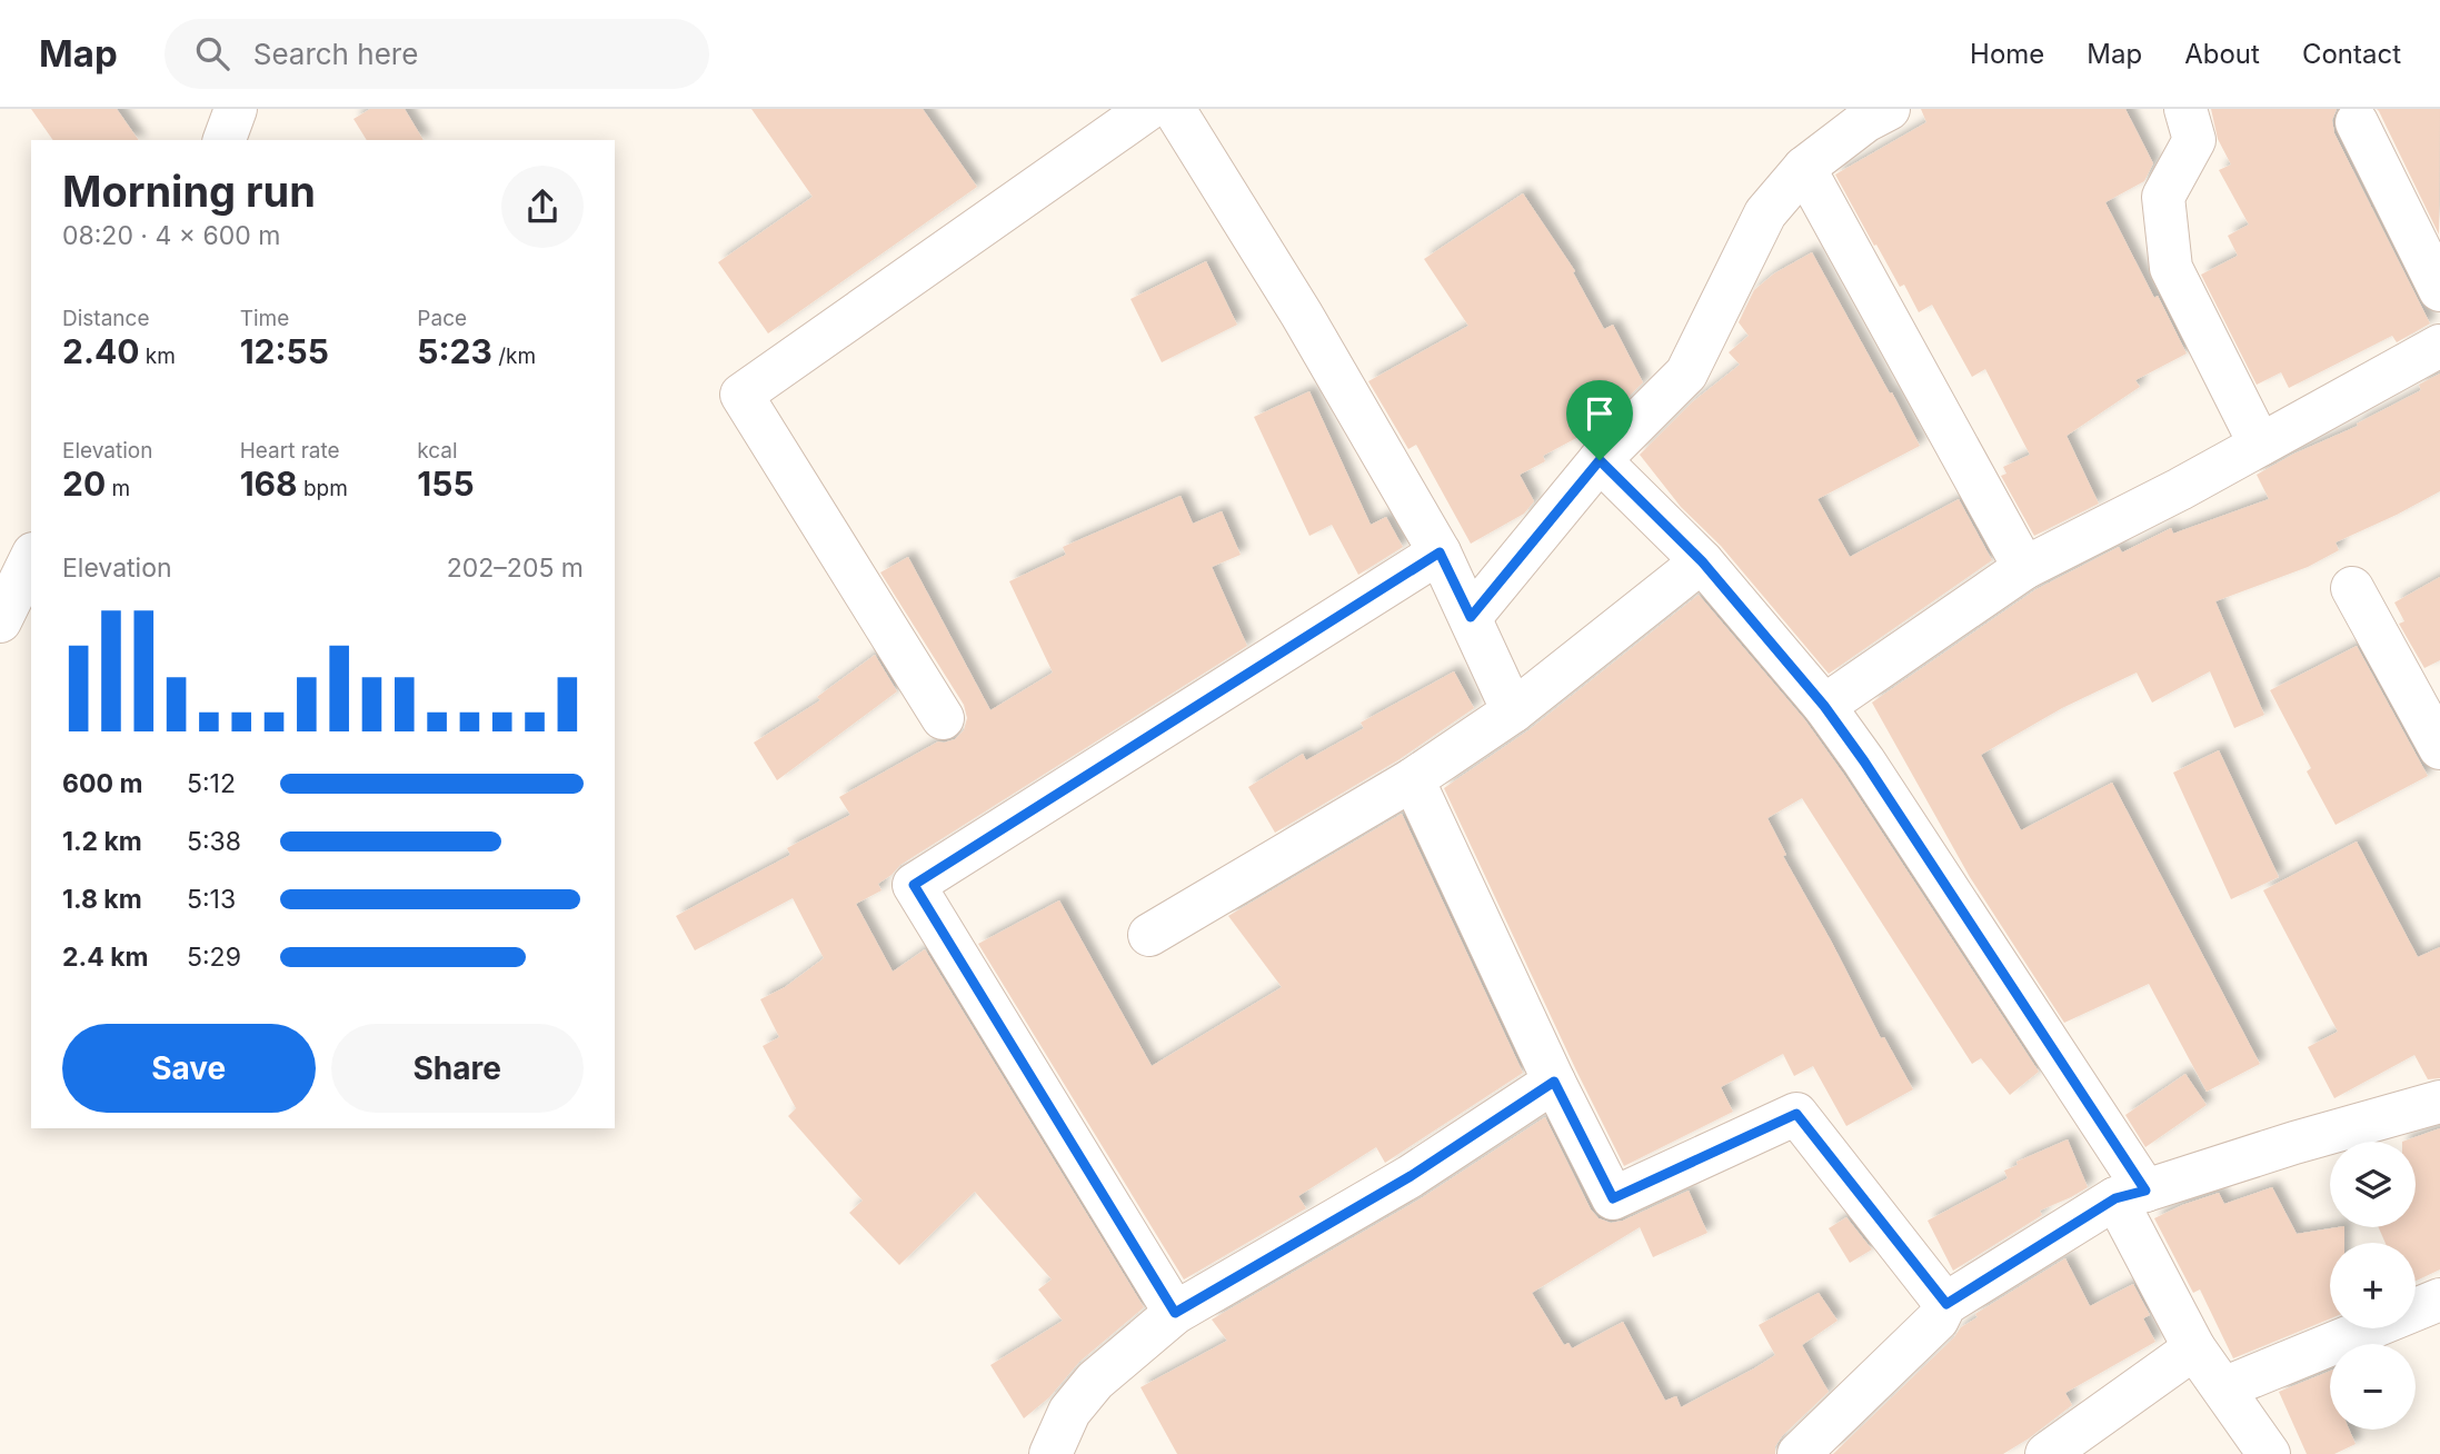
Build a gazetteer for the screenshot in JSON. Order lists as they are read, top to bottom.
{
  "page": {
    "header": "Map",
    "search": "Search here",
    "nav": [
      "Home",
      "Map",
      "About",
      "Contact"
    ],
    "heading": ["Morning run", "08:20 · 4 × 600 m"],
    "stats": [
      ["Distance", "2.40 km"],
      ["Time", "12:55"],
      ["Pace", "5:23 /km"],
      ["Elevation", "20 m"],
      ["Heart rate", "168 bpm"],
      ["kcal", "155"]
    ],
    "chart": ["Elevation", "202–205 m"],
    "list": [
      {
        "name": "600 m",
        "note": "5:12"
      },
      {
        "name": "1.2 km",
        "note": "5:38"
      },
      {
        "name": "1.8 km",
        "note": "5:13"
      },
      {
        "name": "2.4 km",
        "note": "5:29"
      }
    ],
    "buttons": ["Save", "Share"],
    "map_buttons": ["+", "−"]
  }
}
